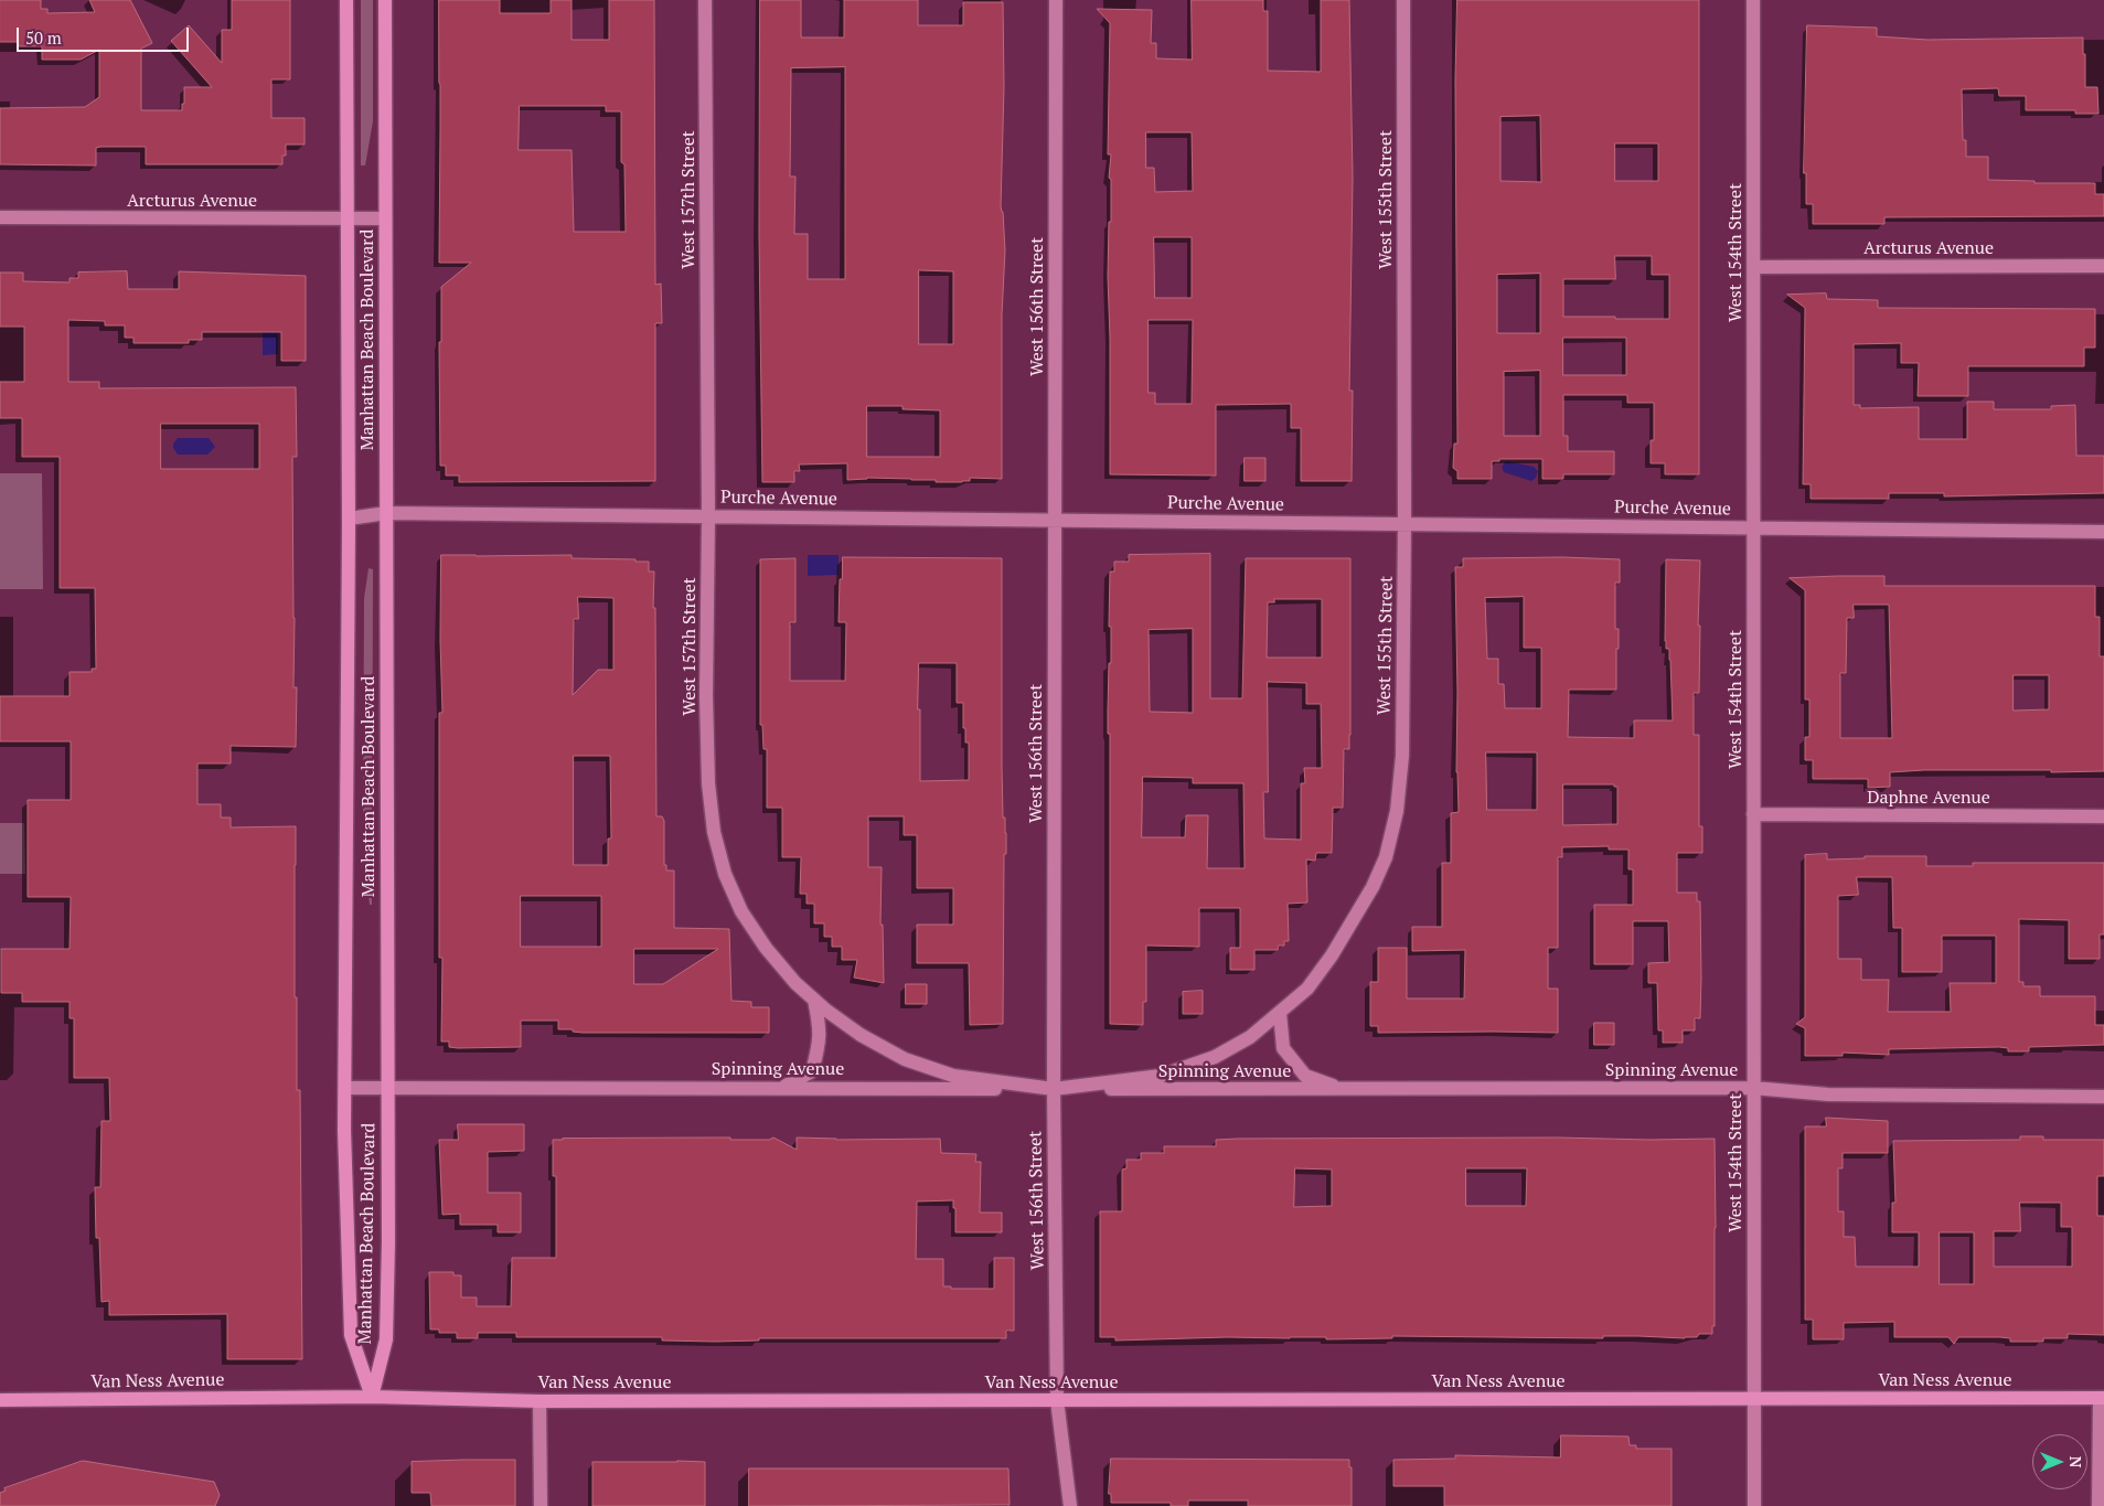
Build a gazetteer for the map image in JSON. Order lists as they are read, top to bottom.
{
  "streets": {
    "main road": ["Manhattan Beach Boulevard", "Van Ness Avenue"],
    "street": [
      "West 157th Street",
      "West 155th Street",
      "Arcturus Avenue",
      "West 154th Street",
      "West 156th Street",
      "Purche Avenue",
      "Daphne Avenue",
      "Spinning Avenue"
    ]
  },
  "crossings": [
    ["West 157th Street", "West 155th Street"],
    ["West 157th Street", "West 156th Street"],
    ["West 157th Street", "Purche Avenue"],
    ["West 157th Street", "Spinning Avenue"],
    ["West 155th Street", "West 156th Street"],
    ["West 155th Street", "Purche Avenue"],
    ["West 155th Street", "Spinning Avenue"],
    ["Arcturus Avenue", "West 154th Street"],
    ["Arcturus Avenue", "Manhattan Beach Boulevard"],
    ["West 154th Street", "Purche Avenue"],
    ["West 154th Street", "Daphne Avenue"],
    ["West 154th Street", "Spinning Avenue"],
    ["West 154th Street", "Van Ness Avenue"],
    ["West 156th Street", "Purche Avenue"],
    ["West 156th Street", "Spinning Avenue"],
    ["West 156th Street", "Van Ness Avenue"],
    ["Manhattan Beach Boulevard", "Purche Avenue"],
    ["Manhattan Beach Boulevard", "Spinning Avenue"],
    ["Manhattan Beach Boulevard", "Van Ness Avenue"]
  ],
  "scale_bar": "50 m",
  "north": "right"
}
